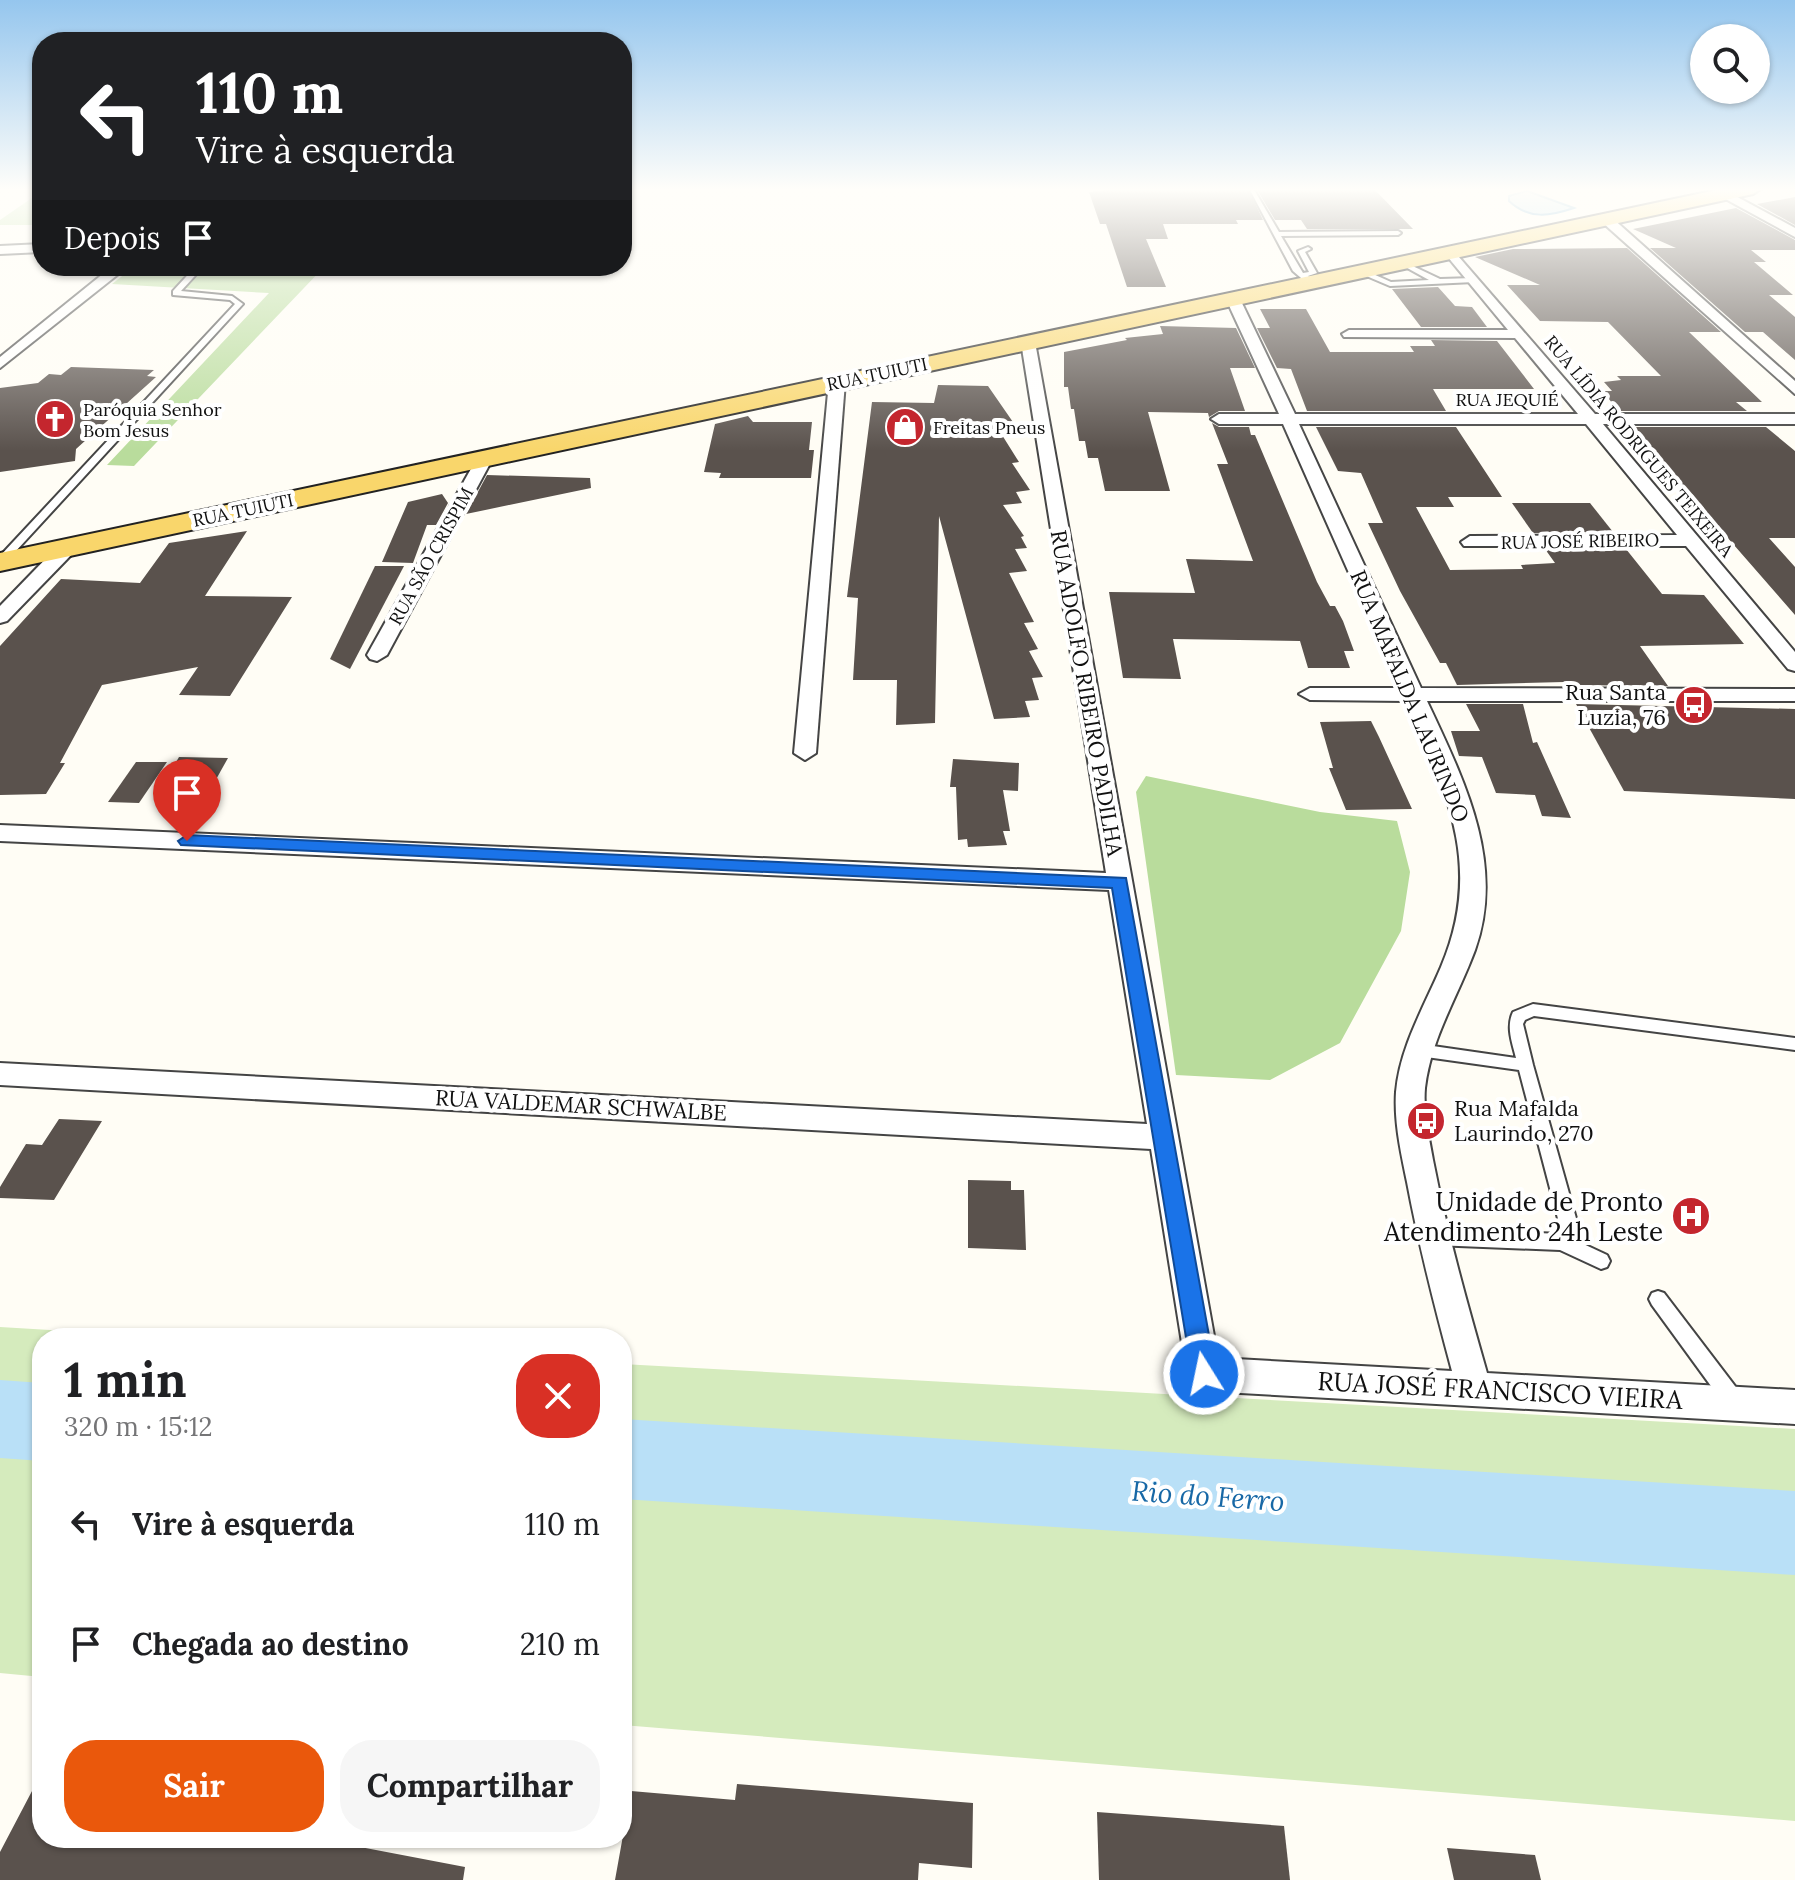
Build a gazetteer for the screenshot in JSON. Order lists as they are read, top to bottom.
{
  "streets": {
    "main road": ["RUA TUIUTI"],
    "street": [
      "RUA JEQUIÉ",
      "RUA LÍDIA RODRIGUES TEIXEIRA",
      "RUA JOSÉ RIBEIRO",
      "RUA SÃO CRISPIM",
      "RUA ADOLFO RIBEIRO PADILHA",
      "RUA MAFALDA LAURINDO",
      "RUA VALDEMAR SCHWALBE",
      "RUA JOSÉ FRANCISCO VIEIRA"
    ]
  },
  "crossings": [
    ["RUA TUIUTI", "RUA SÃO CRISPIM"],
    ["RUA TUIUTI", "RUA ADOLFO RIBEIRO PADILHA"],
    ["RUA TUIUTI", "RUA MAFALDA LAURINDO"],
    ["RUA JEQUIÉ", "RUA LÍDIA RODRIGUES TEIXEIRA"],
    ["RUA JEQUIÉ", "RUA MAFALDA LAURINDO"],
    ["RUA LÍDIA RODRIGUES TEIXEIRA", "RUA JOSÉ RIBEIRO"],
    ["RUA ADOLFO RIBEIRO PADILHA", "RUA VALDEMAR SCHWALBE"],
    ["RUA ADOLFO RIBEIRO PADILHA", "RUA JOSÉ FRANCISCO VIEIRA"],
    ["RUA MAFALDA LAURINDO", "RUA JOSÉ FRANCISCO VIEIRA"]
  ],
  "water": ["Rio do Ferro"],
  "places": {
    "church": ["Paróquia Senhor Bom Jesus"],
    "shop": ["Freitas Pneus"],
    "bus stop": ["Rua Santa Luzia, 76", "Rua Mafalda Laurindo, 270"],
    "hospital": ["Unidade de Pronto Atendimento 24h Leste"]
  },
  "page": {
    "turn": ["110 m", "Vire à esquerda"],
    "then": "Depois",
    "heading": ["1 min", "320 m · 15:12"],
    "list": [
      {
        "name": "Vire à esquerda",
        "value": "110 m"
      },
      {
        "name": "Chegada ao destino",
        "value": "210 m"
      }
    ],
    "buttons": ["Sair", "Compartilhar"]
  }
}
